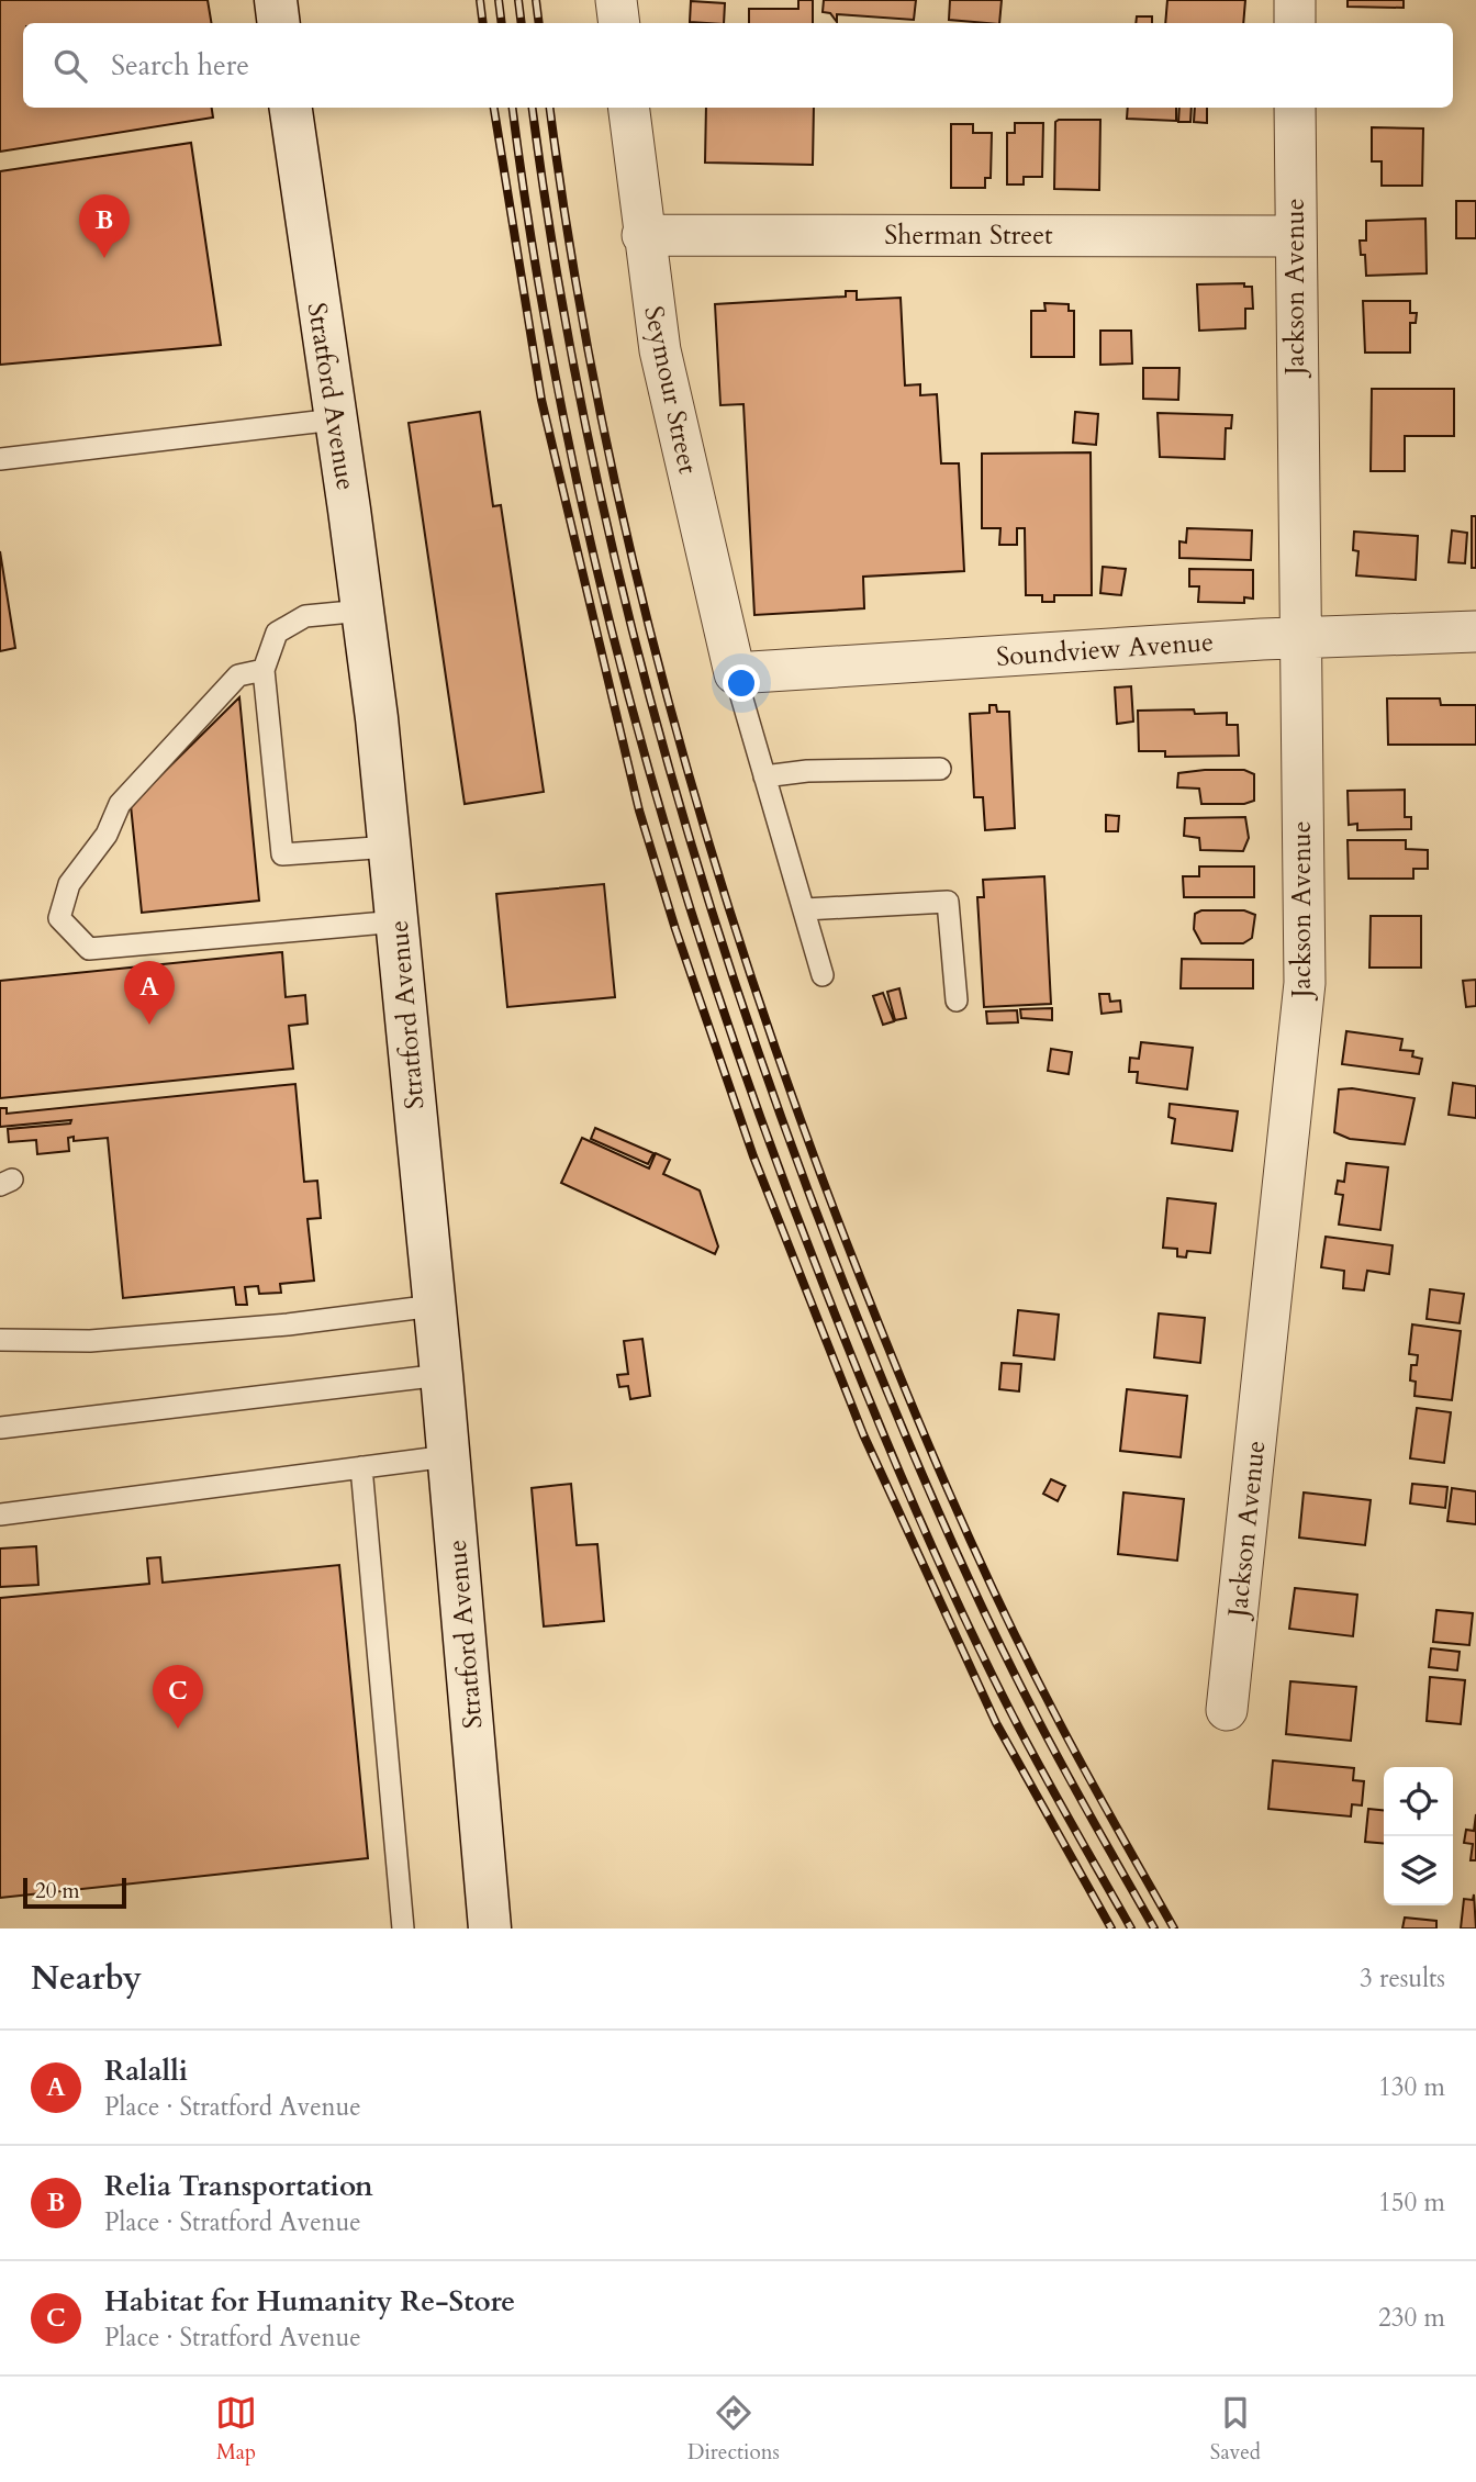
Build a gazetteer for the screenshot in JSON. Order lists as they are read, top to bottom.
{
  "streets": {
    "main road": ["Stratford Avenue"],
    "street": [
      "Sherman Street",
      "Jackson Avenue",
      "Seymour Street",
      "Soundview Avenue"
    ]
  },
  "crossings": [
    ["Sherman Street", "Jackson Avenue"],
    ["Sherman Street", "Seymour Street"],
    ["Jackson Avenue", "Soundview Avenue"],
    ["Seymour Street", "Soundview Avenue"]
  ],
  "scale_bar": "20 m",
  "page": {
    "search": "Search here",
    "pins": ["B", "A", "C"],
    "scale": "20 m",
    "heading": ["Nearby", "3 results"],
    "list": [
      {
        "mark": "A",
        "name": "Ralalli",
        "note": "Place · Stratford Avenue",
        "value": "130 m"
      },
      {
        "mark": "B",
        "name": "Relia Transportation",
        "note": "Place · Stratford Avenue",
        "value": "150 m"
      },
      {
        "mark": "C",
        "name": "Habitat for Humanity Re-Store",
        "note": "Place · Stratford Avenue",
        "value": "230 m"
      }
    ],
    "nav": ["Map", "Directions", "Saved"]
  }
}
